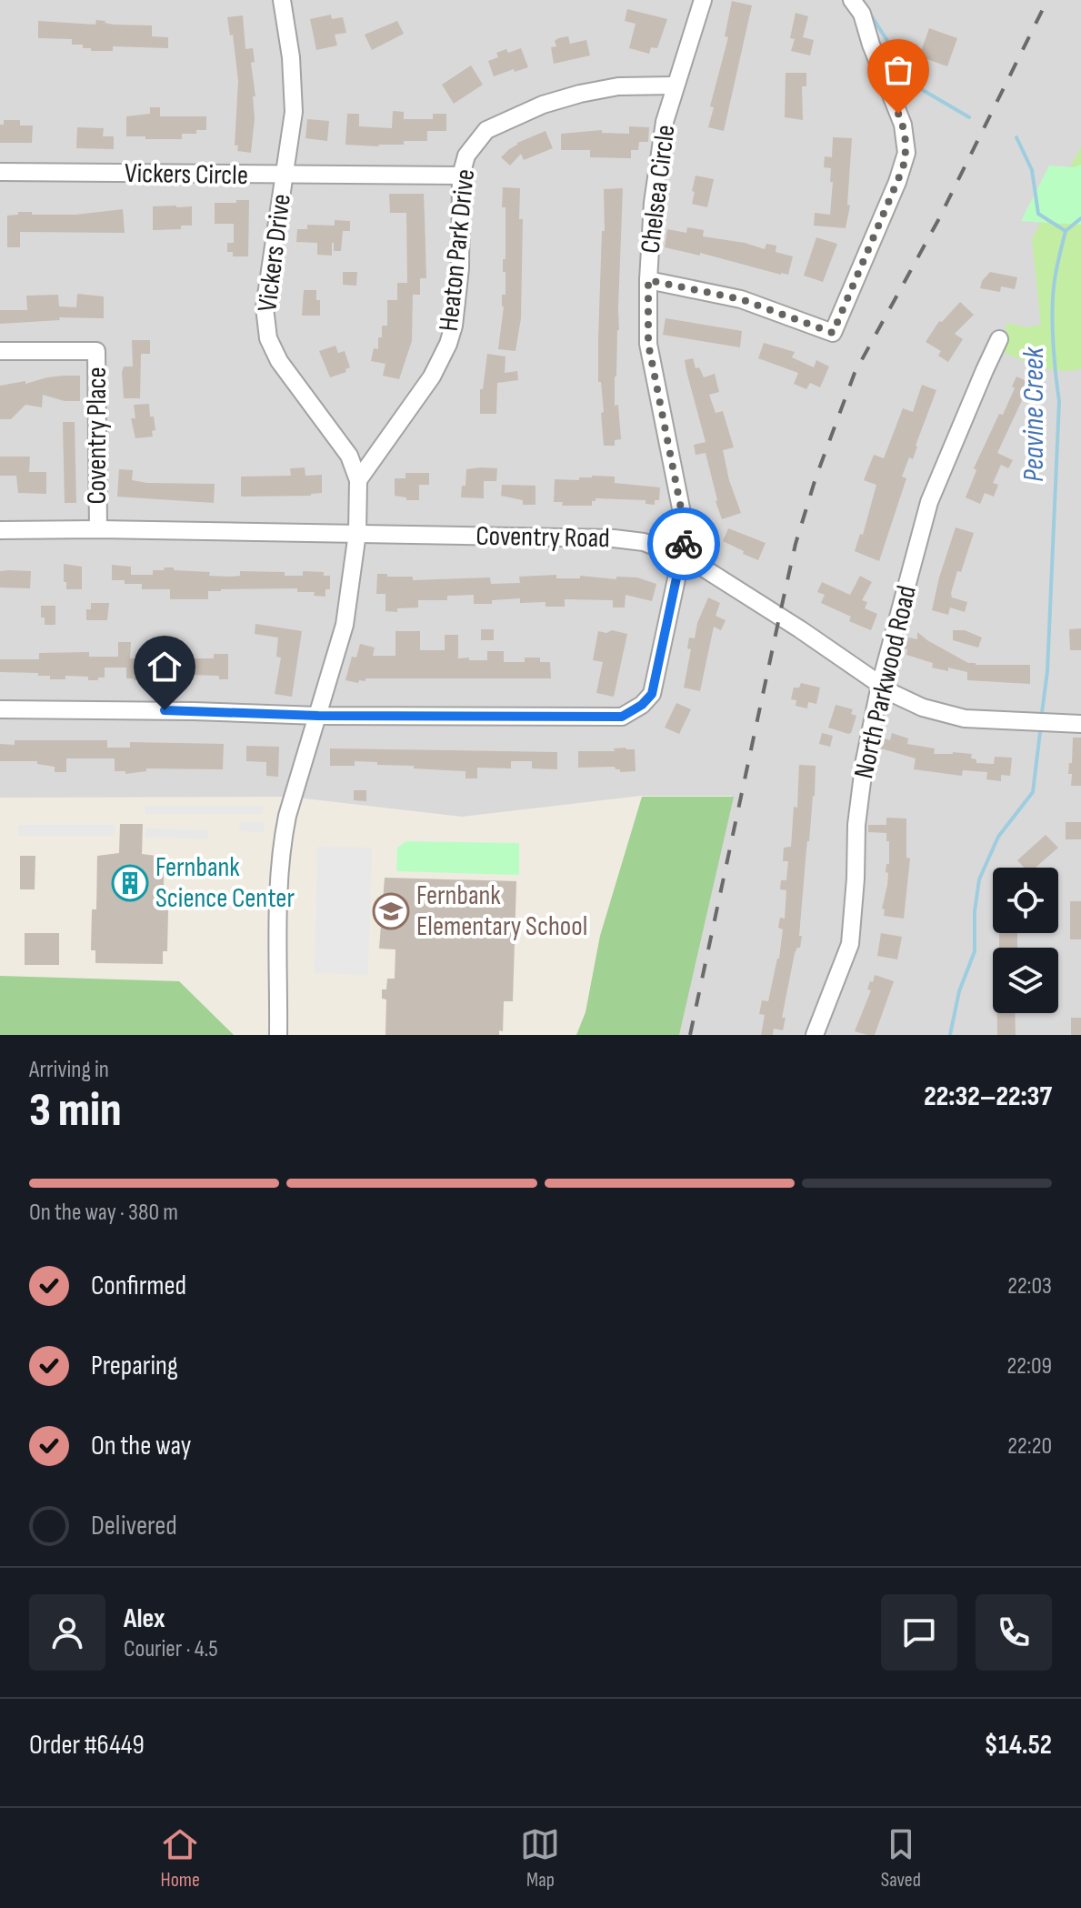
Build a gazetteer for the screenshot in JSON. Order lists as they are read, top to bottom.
{
  "streets": {
    "street": [
      "Vickers Circle",
      "Chelsea Circle",
      "Heaton Park Drive",
      "Vickers Drive",
      "Coventry Place",
      "Coventry Road",
      "North Parkwood Road"
    ]
  },
  "crossings": [
    ["Vickers Circle", "Heaton Park Drive"],
    ["Vickers Circle", "Vickers Drive"],
    ["Chelsea Circle", "Heaton Park Drive"],
    ["Chelsea Circle", "Coventry Road"],
    ["Heaton Park Drive", "Vickers Drive"],
    ["Coventry Place", "Coventry Road"],
    ["Coventry Road", "North Parkwood Road"]
  ],
  "water": ["Peavine Creek"],
  "places": {
    "building": ["Fernbank Science Center"],
    "school or university": ["Fernbank Elementary School"]
  },
  "page": {
    "heading": ["3 min", "Arriving in", "22:32–22:37"],
    "panel": [
      "Alex",
      "Courier · 4.5",
      "Order #6449",
      "$14.52"
    ],
    "bar": "On the way · 380 m",
    "list": [
      ["Confirmed", "22:03"],
      ["Preparing", "22:09"],
      ["On the way", "22:20"],
      "Delivered"
    ],
    "tabs": ["Home", "Map", "Saved"]
  }
}
